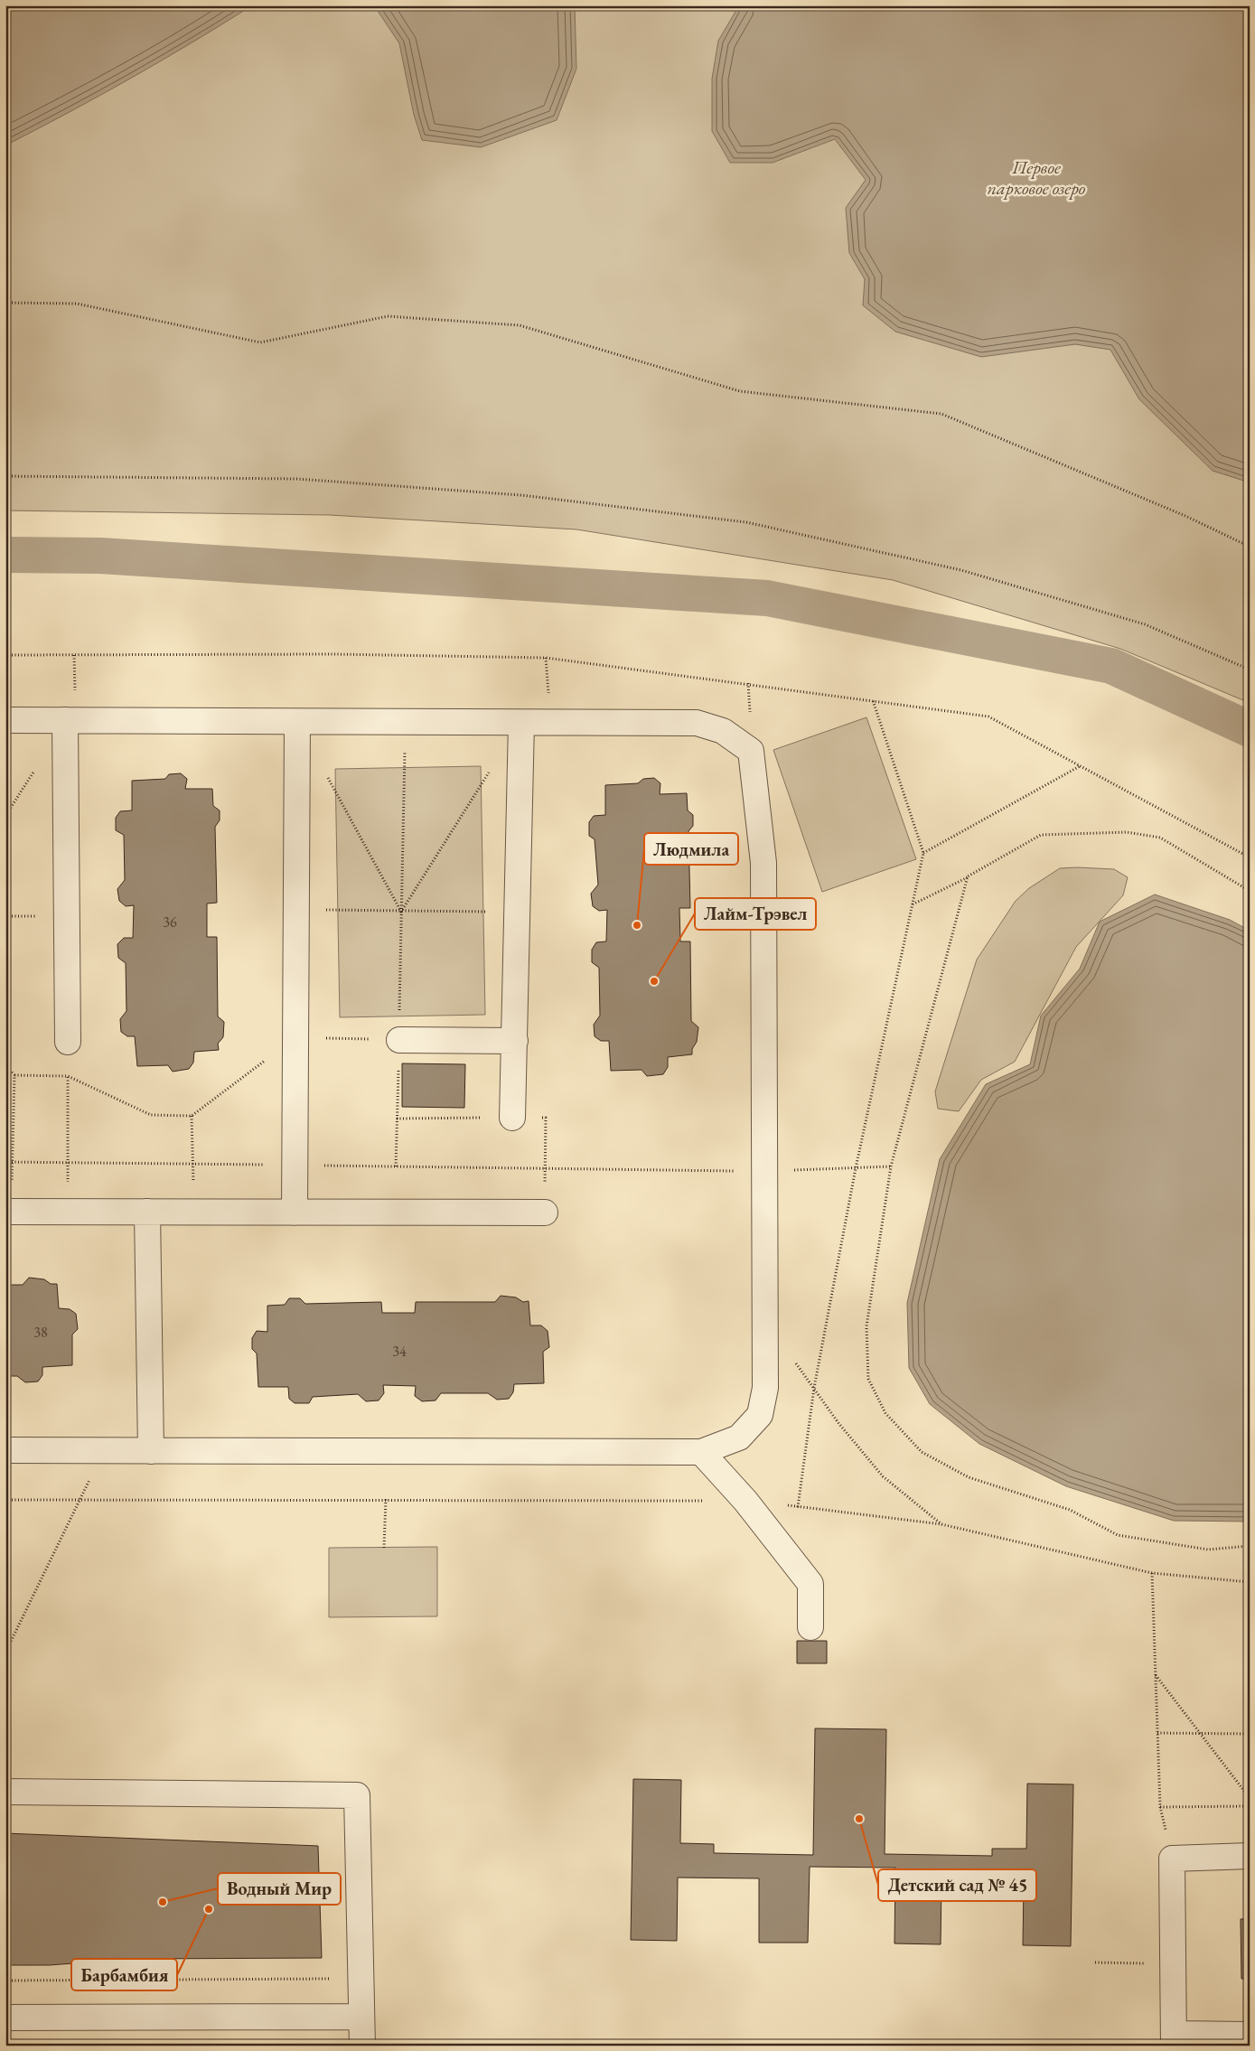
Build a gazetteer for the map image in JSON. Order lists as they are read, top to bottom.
{
  "water": ["Первое парковое озеро"],
  "places": [
    "Людмила",
    "Лайм-Трэвел",
    "Детский сад № 45",
    "Водный Мир",
    "Барбамбия"
  ],
  "house_numbers": ["36", "38", "34"]
}
